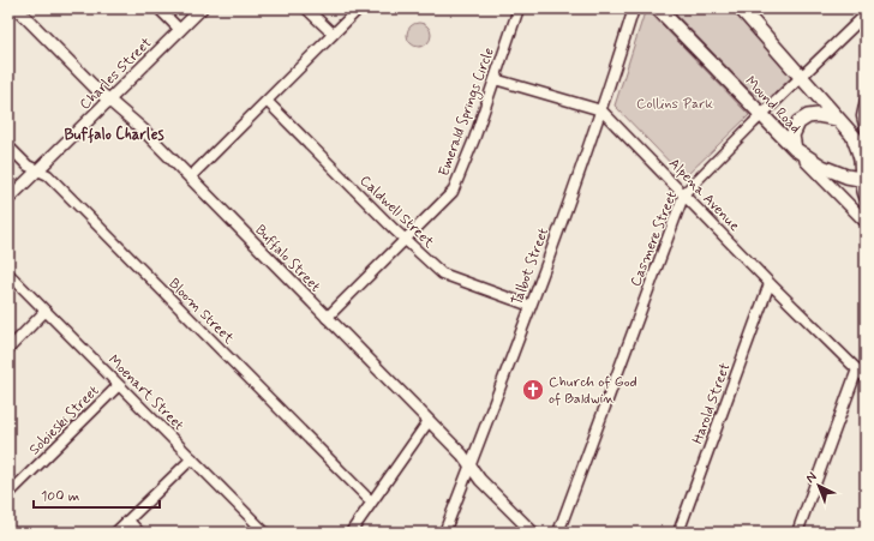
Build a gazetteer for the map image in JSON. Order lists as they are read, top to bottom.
{
  "streets": {
    "main road": ["Mound Road"],
    "street": [
      "Charles Street",
      "Emerald Springs Circle",
      "Alpena Avenue",
      "Caldwell Street",
      "Casmere Street",
      "Buffalo Street",
      "Talbot Street",
      "Bloom Street",
      "Moenart Street",
      "Harold Street",
      "Sobieski Street"
    ]
  },
  "crossings": [
    ["Charles Street", "Buffalo Street"],
    ["Charles Street", "Bloom Street"],
    ["Mound Road", "Casmere Street"],
    ["Emerald Springs Circle", "Alpena Avenue"],
    ["Emerald Springs Circle", "Caldwell Street"],
    ["Emerald Springs Circle", "Buffalo Street"],
    ["Alpena Avenue", "Casmere Street"],
    ["Alpena Avenue", "Talbot Street"],
    ["Alpena Avenue", "Harold Street"],
    ["Caldwell Street", "Talbot Street"],
    ["Buffalo Street", "Talbot Street"],
    ["Moenart Street", "Sobieski Street"]
  ],
  "districts": ["Buffalo Charles"],
  "parks": ["Collins Park"],
  "places": {
    "church": ["Church of God of Baldwin"]
  },
  "scale_bar": "100 m",
  "north": "top left"
}
